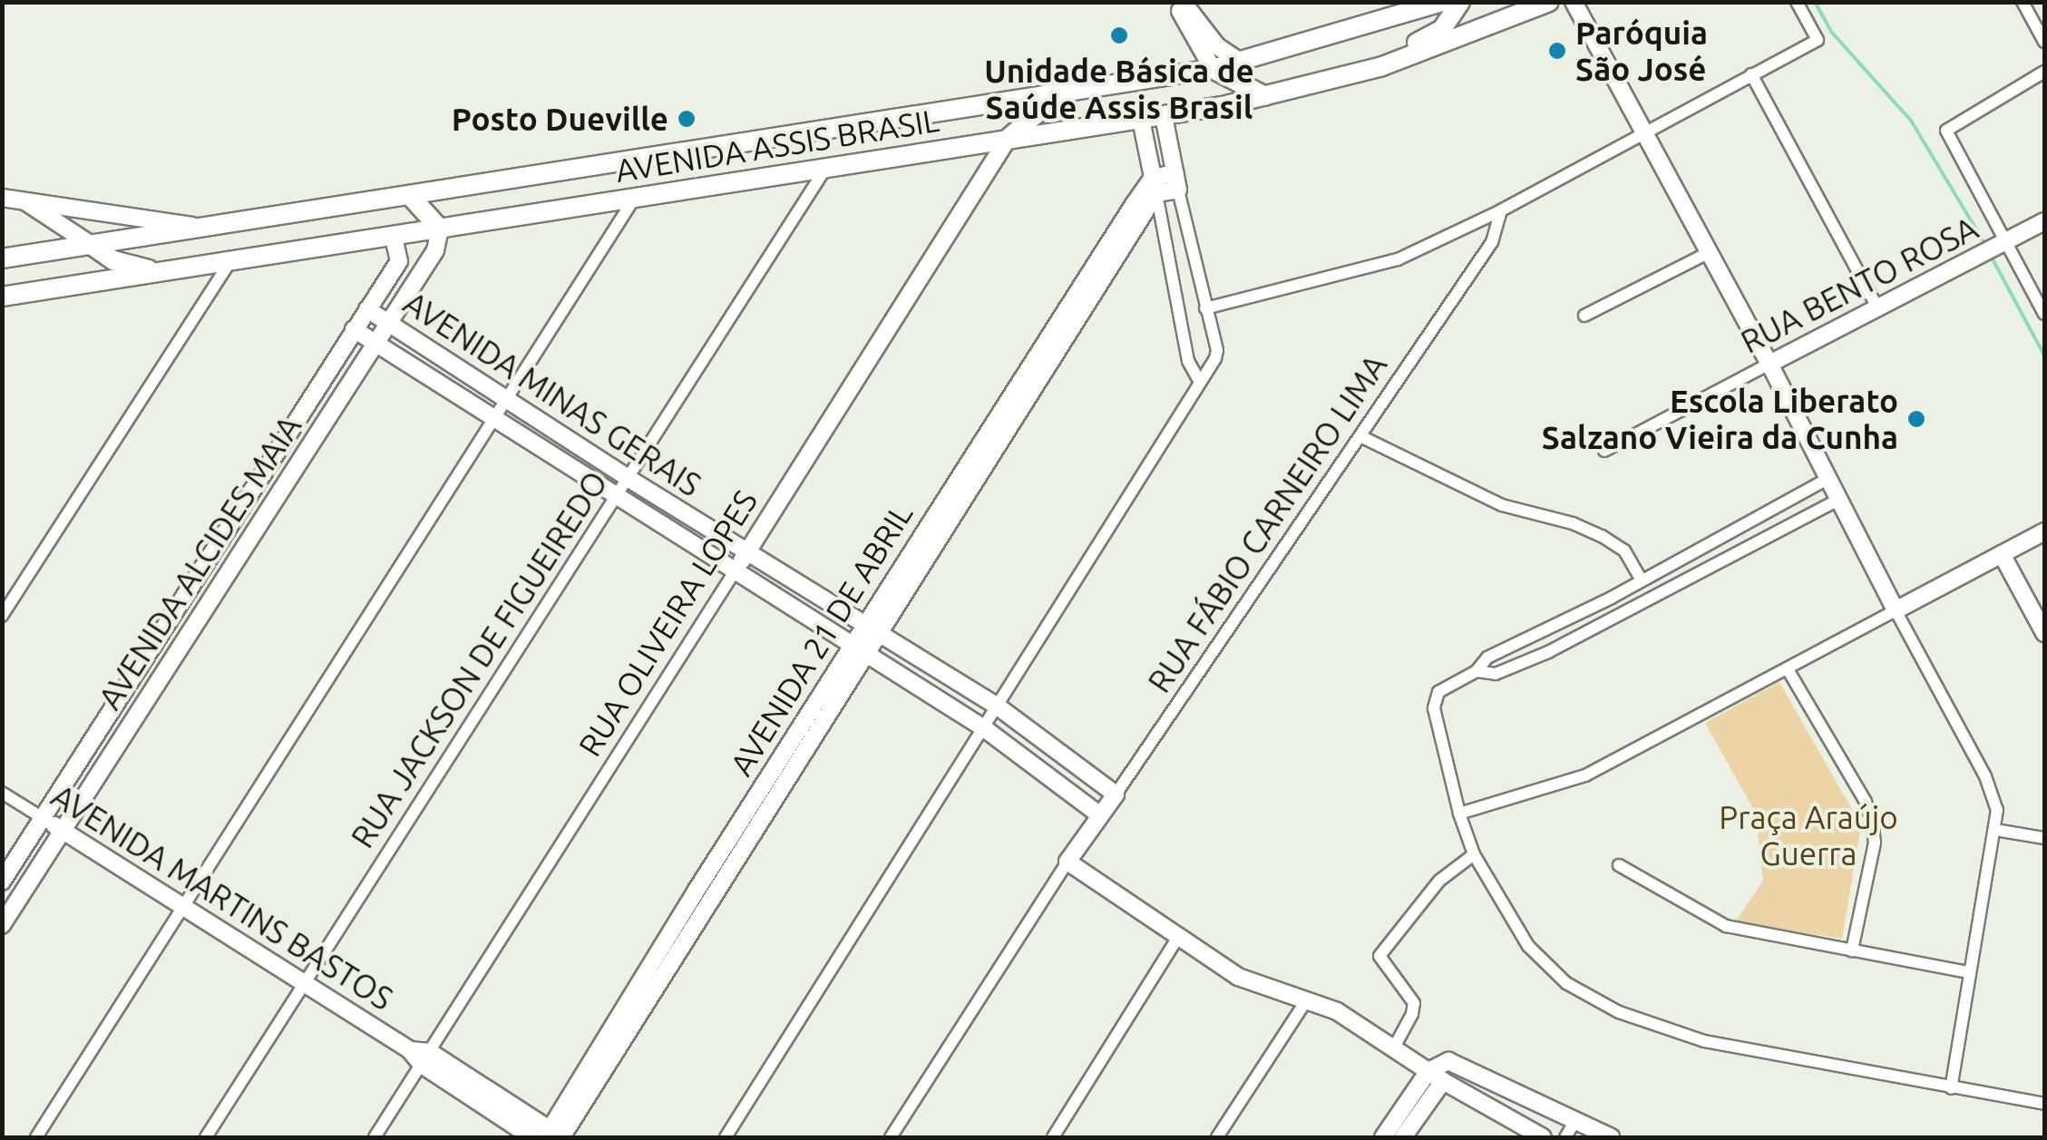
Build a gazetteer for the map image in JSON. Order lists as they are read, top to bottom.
{
  "streets": {
    "main road": ["AVENIDA ASSIS BRASIL"],
    "street": [
      "RUA BENTO ROSA",
      "AVENIDA MINAS GERAIS",
      "RUA FÁBIO CARNEIRO LIMA",
      "AVENIDA ALCIDES MAIA",
      "RUA OLIVEIRA LOPES",
      "AVENIDA 21 DE ABRIL",
      "RUA JACKSON DE FIGUEIREDO",
      "AVENIDA MARTINS BASTOS"
    ]
  },
  "crossings": [
    ["AVENIDA ASSIS BRASIL", "AVENIDA ALCIDES MAIA"],
    ["AVENIDA ASSIS BRASIL", "RUA OLIVEIRA LOPES"],
    ["AVENIDA ASSIS BRASIL", "RUA JACKSON DE FIGUEIREDO"],
    ["AVENIDA MINAS GERAIS", "RUA FÁBIO CARNEIRO LIMA"],
    ["AVENIDA MINAS GERAIS", "AVENIDA ALCIDES MAIA"],
    ["AVENIDA MINAS GERAIS", "RUA OLIVEIRA LOPES"],
    ["AVENIDA MINAS GERAIS", "AVENIDA 21 DE ABRIL"],
    ["AVENIDA MINAS GERAIS", "RUA JACKSON DE FIGUEIREDO"],
    ["AVENIDA ALCIDES MAIA", "AVENIDA MARTINS BASTOS"],
    ["RUA OLIVEIRA LOPES", "AVENIDA MARTINS BASTOS"],
    ["AVENIDA 21 DE ABRIL", "AVENIDA MARTINS BASTOS"],
    ["RUA JACKSON DE FIGUEIREDO", "AVENIDA MARTINS BASTOS"]
  ],
  "parks": ["Praça Araújo Guerra"],
  "places": [
    "Unidade Básica de Saúde Assis Brasil",
    "Paróquia São José",
    "Posto Dueville",
    "Escola Liberato Salzano Vieira da Cunha"
  ]
}
